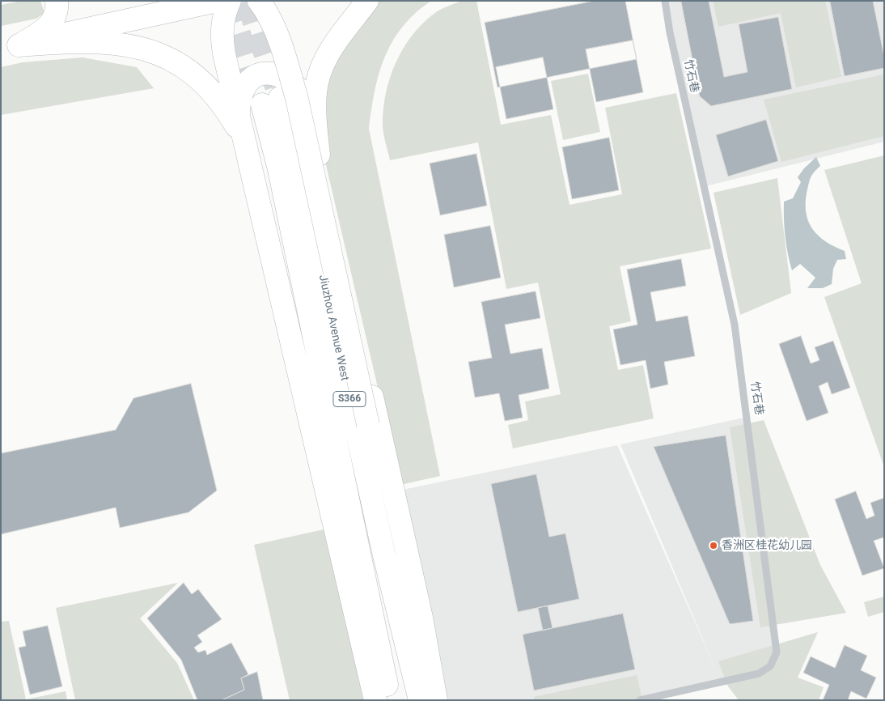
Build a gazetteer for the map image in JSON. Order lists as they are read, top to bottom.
{
  "streets": {
    "main road": ["Jiuzhou Avenue West", "S366"],
    "lane": ["竹石巷"]
  },
  "places": ["香洲区桂花幼儿园"]
}
